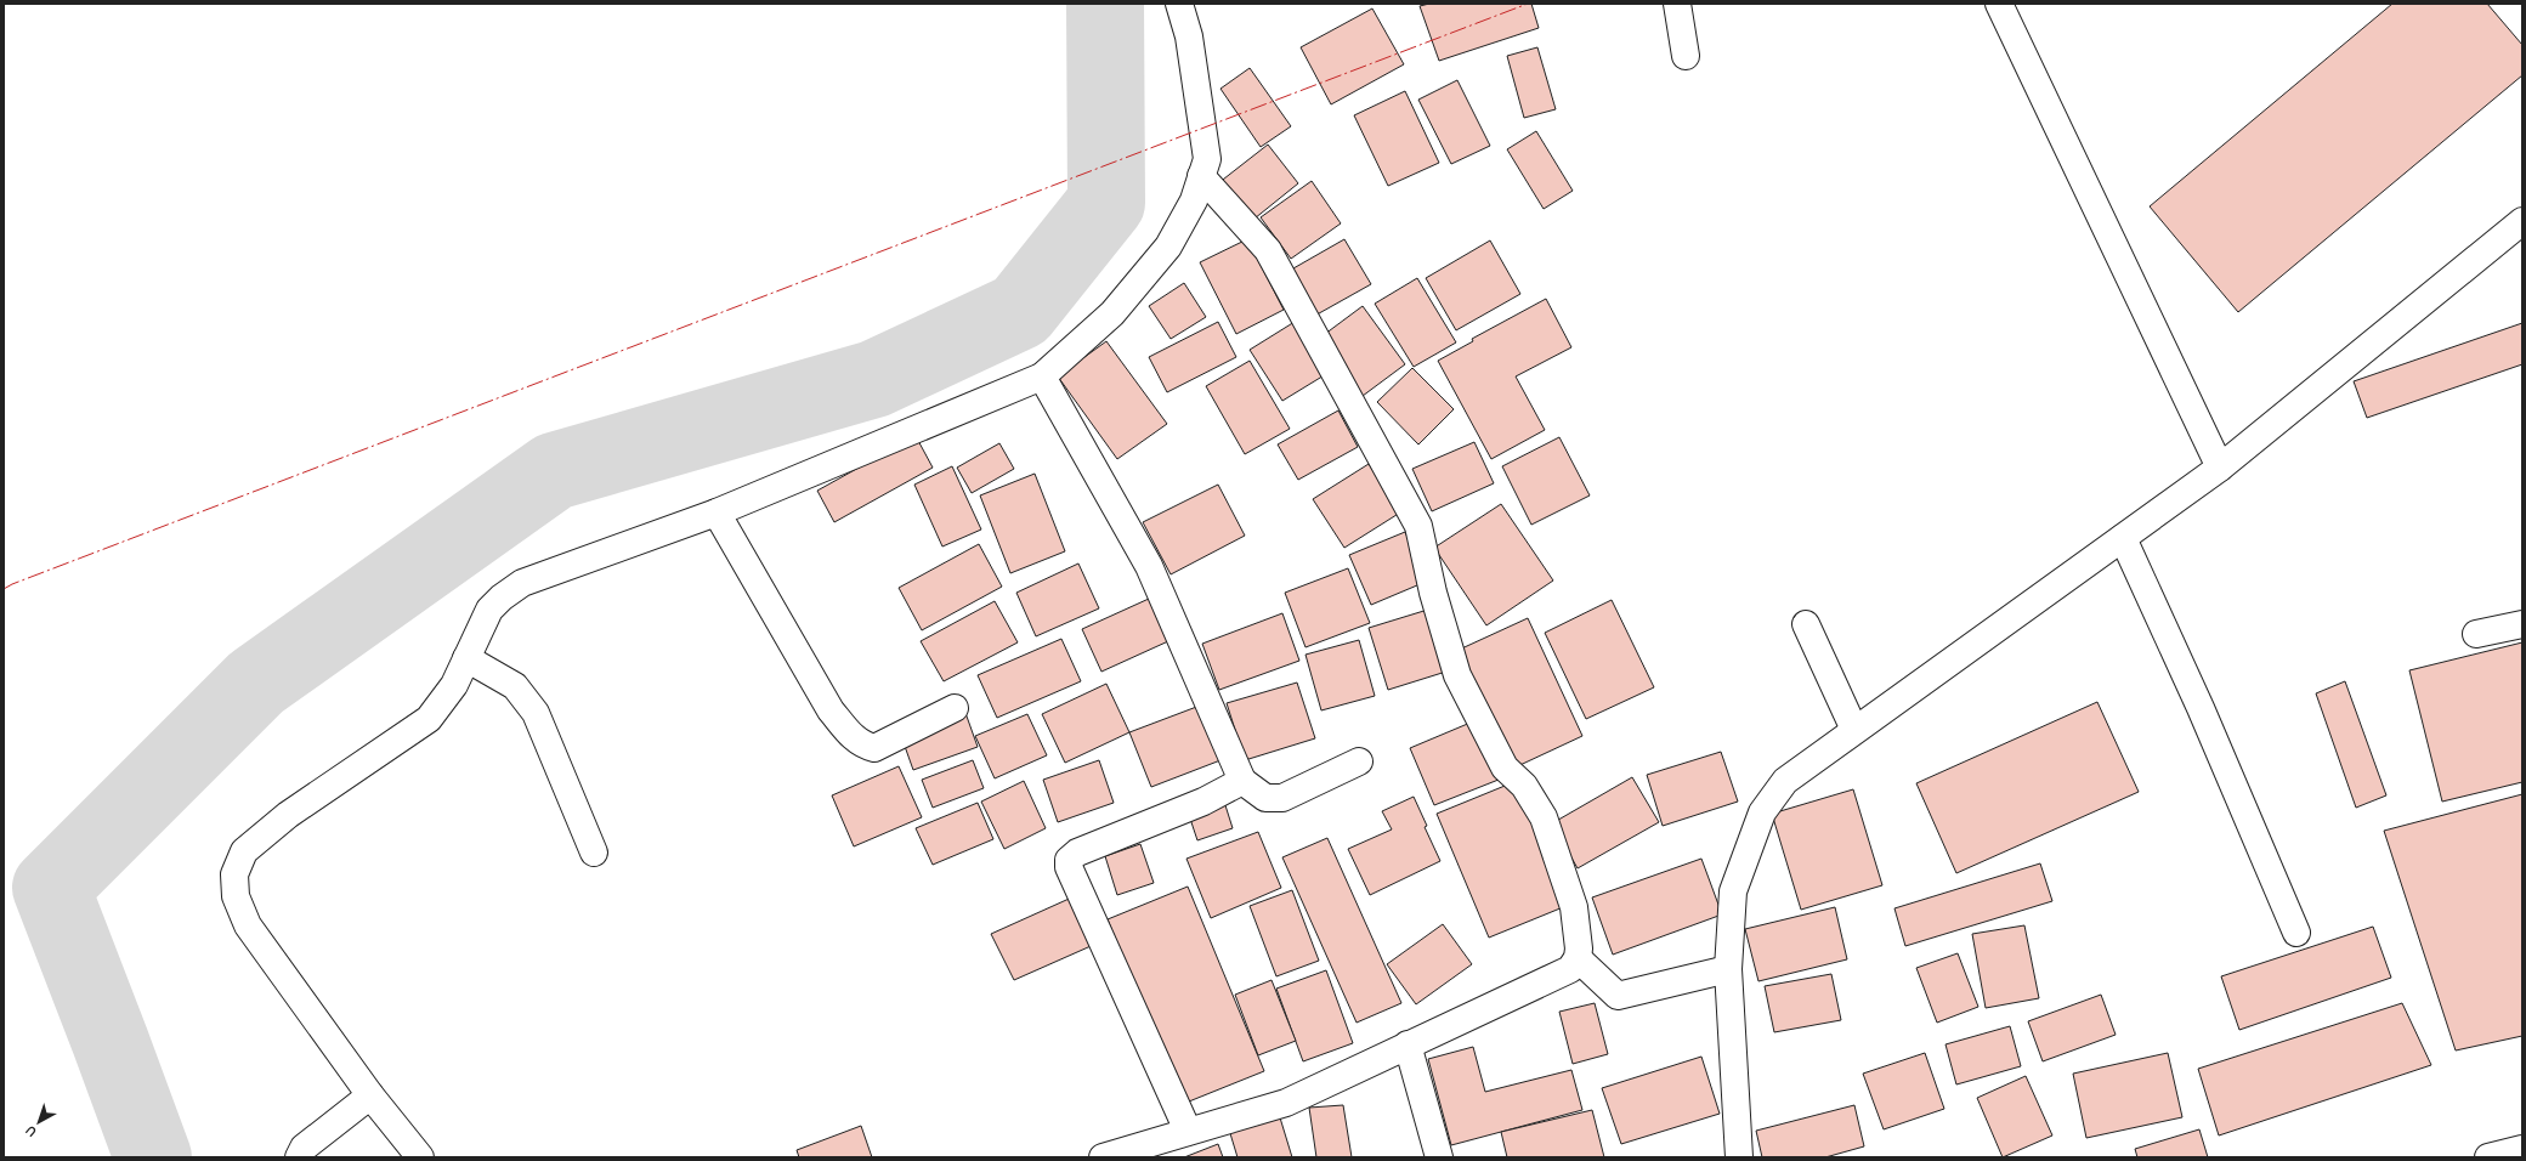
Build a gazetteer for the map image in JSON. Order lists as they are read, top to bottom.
{
  "north": "bottom left"
}
